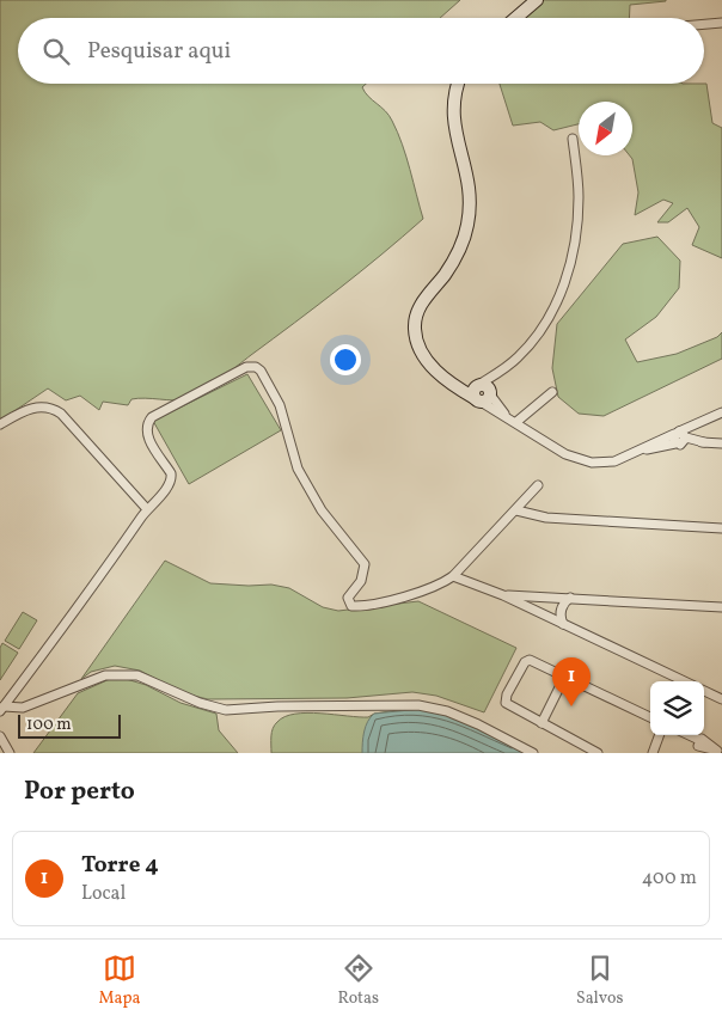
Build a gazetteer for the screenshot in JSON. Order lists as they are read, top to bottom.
{
  "scale_bar": "100 m",
  "north": "bottom left",
  "page": {
    "search": "Pesquisar aqui",
    "pins": "1",
    "scale": "100 m",
    "heading": "Por perto",
    "list": [
      {
        "mark": "1",
        "name": "Torre 4",
        "note": "Local",
        "value": "400 m"
      }
    ],
    "nav": ["Mapa", "Rotas", "Salvos"]
  }
}
